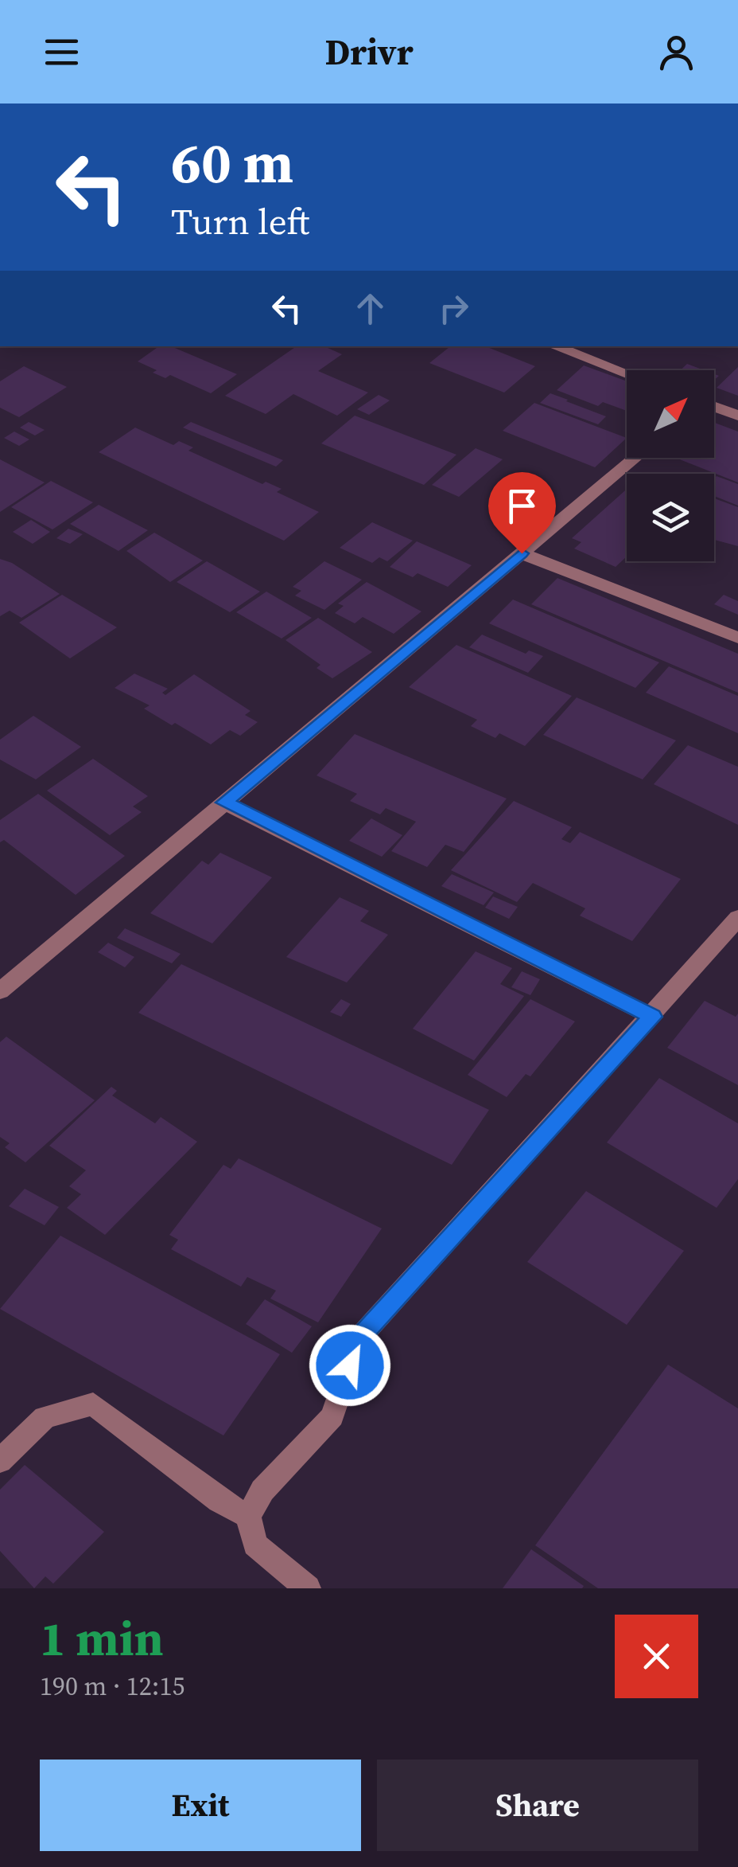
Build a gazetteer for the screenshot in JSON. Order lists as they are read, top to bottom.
{
  "north": "top right",
  "page": {
    "header": "Drivr",
    "turn": ["60 m", "Turn left"],
    "heading": ["1 min", "190 m · 12:15"],
    "buttons": ["Exit", "Share"]
  }
}
